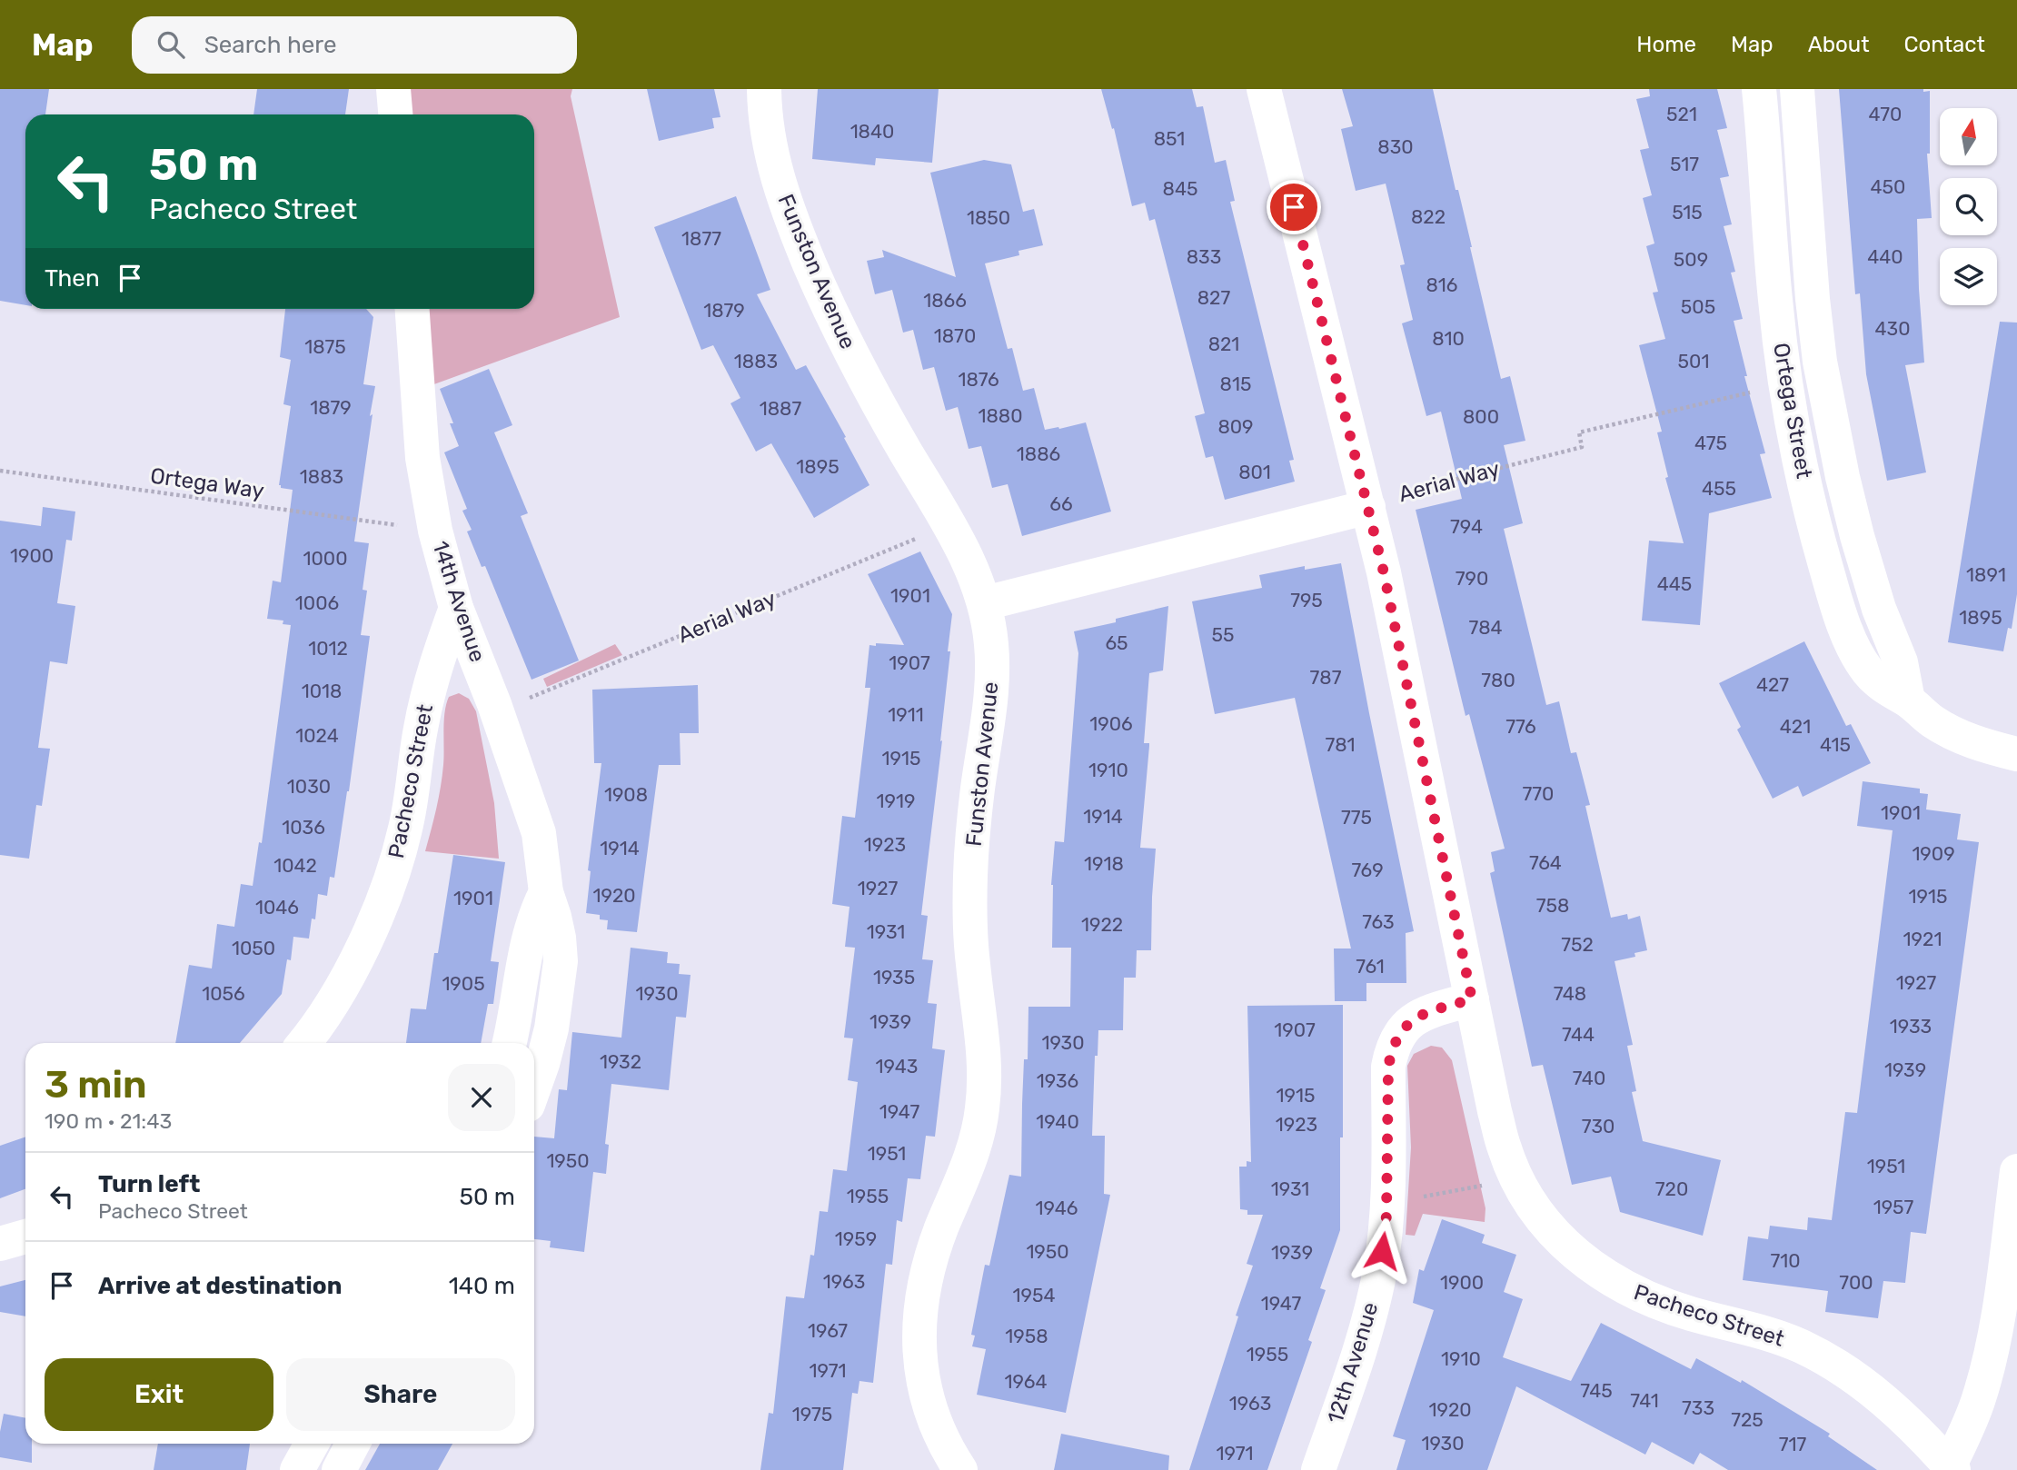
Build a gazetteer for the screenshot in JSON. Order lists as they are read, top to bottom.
{
  "streets": {
    "street": [
      "Funston Avenue",
      "Ortega Street",
      "Aerial Way",
      "14th Avenue",
      "Pacheco Street",
      "12th Avenue"
    ],
    "path": ["Ortega Way"]
  },
  "crossings": [
    ["Funston Avenue", "Aerial Way"],
    ["Ortega Street", "Aerial Way"],
    ["Aerial Way", "Pacheco Street"],
    ["14th Avenue", "Pacheco Street"],
    ["Pacheco Street", "12th Avenue"]
  ],
  "house_numbers": [
    "521",
    "470",
    "1840",
    "851",
    "830",
    "517",
    "450",
    "845",
    "515",
    "822",
    "1850",
    "1877",
    "833",
    "440",
    "509",
    "816",
    "827",
    "1866",
    "505",
    "1879",
    "430",
    "1870",
    "810",
    "821",
    "1875",
    "1883",
    "501",
    "1876",
    "815",
    "1879",
    "1887",
    "1880",
    "800",
    "809",
    "475",
    "1886",
    "1895",
    "801",
    "1883",
    "455",
    "66",
    "794",
    "1900",
    "1000",
    "1891",
    "790",
    "445",
    "1901",
    "795",
    "1006",
    "1895",
    "784",
    "55",
    "65",
    "1012",
    "1907",
    "787",
    "780",
    "427",
    "1018",
    "1911",
    "1906",
    "776",
    "421",
    "1024",
    "781",
    "415",
    "1915",
    "1910",
    "1030",
    "770",
    "1908",
    "1919",
    "1901",
    "1914",
    "775",
    "1036",
    "1923",
    "1914",
    "1909",
    "764",
    "1918",
    "1042",
    "769",
    "1927",
    "1920",
    "1915",
    "1901",
    "758",
    "1046",
    "763",
    "1922",
    "1931",
    "1921",
    "752",
    "1050",
    "761",
    "1935",
    "1927",
    "1905",
    "1056",
    "1930",
    "748",
    "1939",
    "1933",
    "1907",
    "744",
    "1930",
    "1932",
    "1943",
    "1939",
    "740",
    "1936",
    "1915",
    "1947",
    "1940",
    "1923",
    "730",
    "1951",
    "1950",
    "1951",
    "1931",
    "720",
    "1955",
    "1957",
    "1946",
    "1959",
    "1950",
    "1939",
    "710",
    "1963",
    "1900",
    "700",
    "1954",
    "1947",
    "1967",
    "1958",
    "1955",
    "1910",
    "1971",
    "1964",
    "745",
    "741",
    "1963",
    "733",
    "1920",
    "1975",
    "725",
    "1930",
    "717",
    "1971"
  ],
  "north": "top",
  "page": {
    "header": "Map",
    "search": "Search here",
    "nav": [
      "Home",
      "Map",
      "About",
      "Contact"
    ],
    "turn": ["50 m", "Pacheco Street"],
    "then": "Then",
    "heading": ["3 min", "190 m · 21:43"],
    "list": [
      {
        "name": "Turn left",
        "note": "Pacheco Street",
        "value": "50 m"
      },
      {
        "name": "Arrive at destination",
        "value": "140 m"
      }
    ],
    "buttons": ["Exit", "Share"]
  }
}
